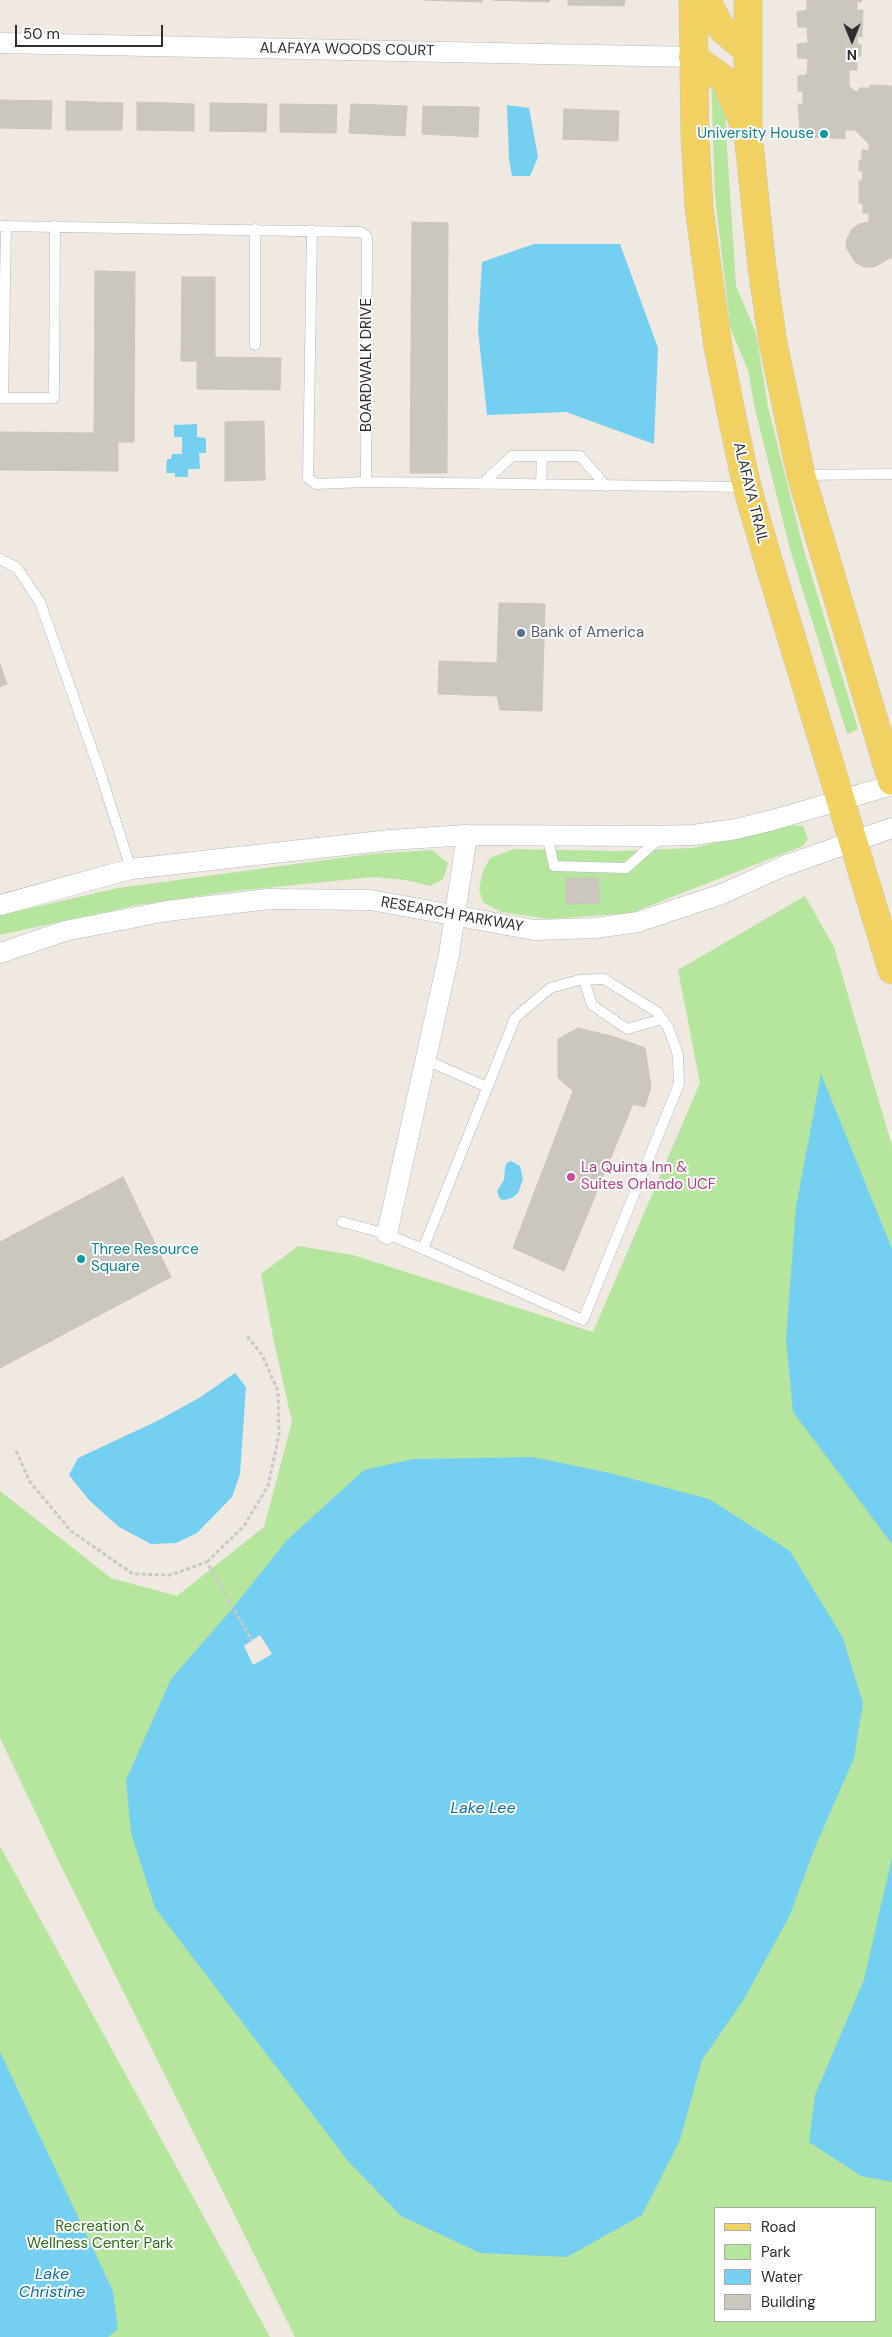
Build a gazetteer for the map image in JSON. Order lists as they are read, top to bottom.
{
  "streets": {
    "main road": ["ALAFAYA TRAIL"],
    "street": ["ALAFAYA WOODS COURT", "RESEARCH PARKWAY"],
    "lane": ["BOARDWALK DRIVE"]
  },
  "crossings": [
    ["ALAFAYA WOODS COURT", "ALAFAYA TRAIL"],
    ["ALAFAYA TRAIL", "RESEARCH PARKWAY"]
  ],
  "water": ["Lake Lee", "Lake Christine"],
  "parks": ["Recreation & Wellness Center Park"],
  "places": [
    "University House",
    "Bank of America",
    "La Quinta Inn & Suites Orlando UCF",
    "Three Resource Square"
  ],
  "legend": [
    "Road",
    "Park",
    "Water",
    "Building"
  ],
  "scale_bar": "50 m",
  "north": "bottom"
}
